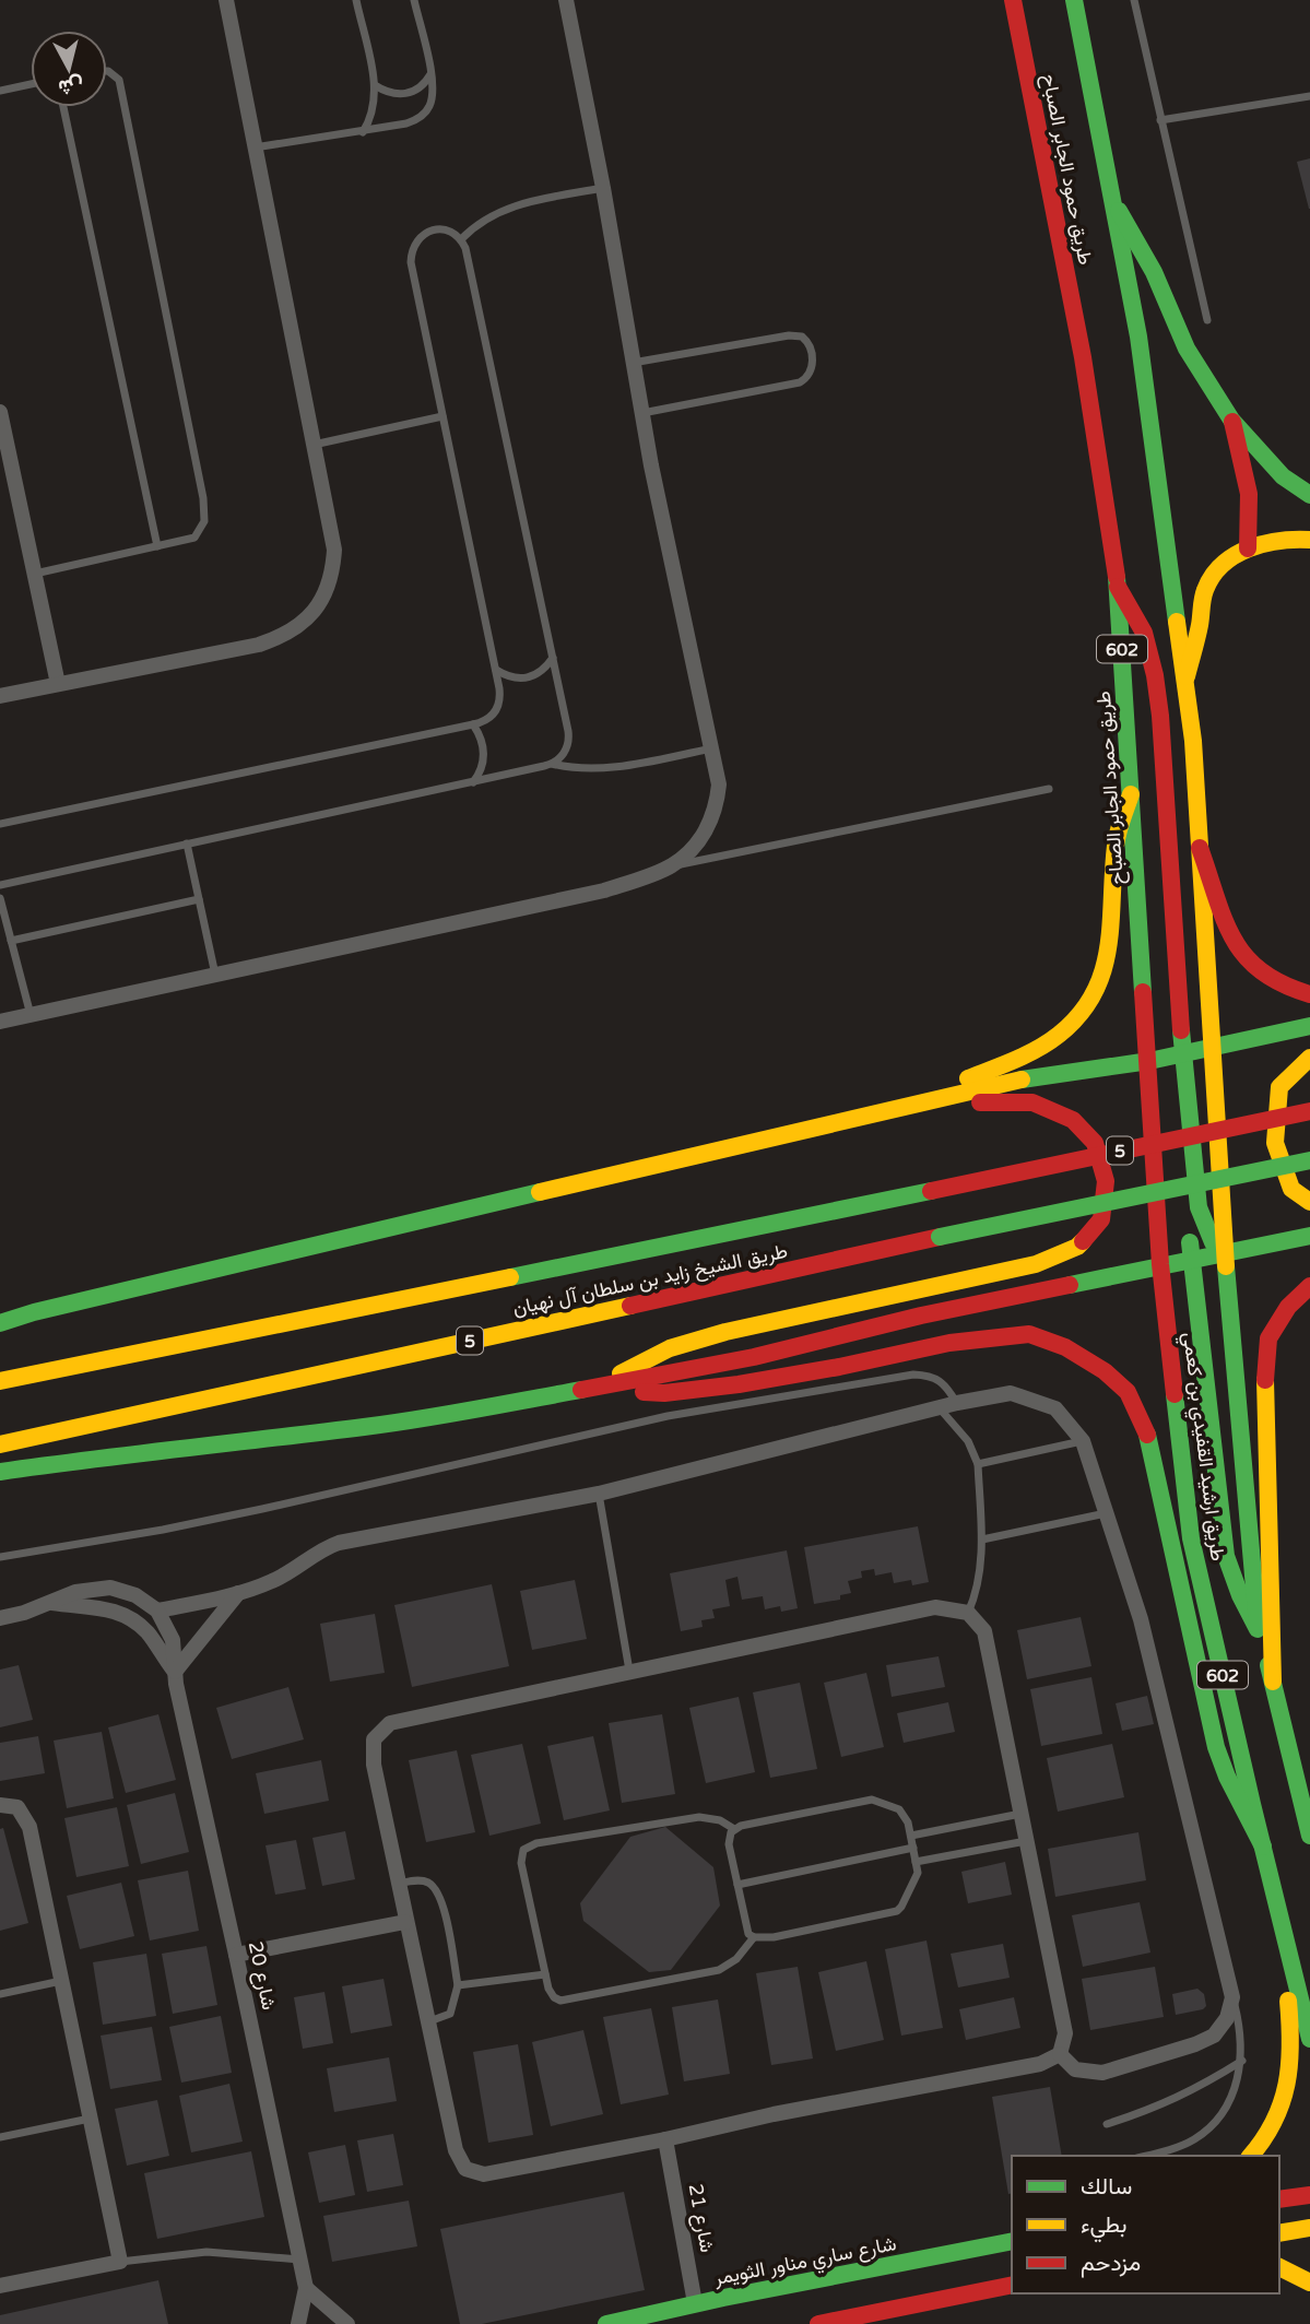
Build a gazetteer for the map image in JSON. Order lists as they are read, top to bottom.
{
  "streets": {
    "main road": [
      "طريق حمود الجابر الصباح",
      "602",
      "5",
      "طريق الشيخ زايد بن سلطان آل نهيان",
      "طريق ارشيد القفيدي بن كعمي",
      "شارع ساري مناور الثويمر"
    ],
    "street": ["شارع 20", "شارع 21"]
  },
  "crossings": [
    ["طريق حمود الجابر الصباح", "طريق ارشيد القفيدي بن كعمي"],
    ["شارع 21", "شارع ساري مناور الثويمر"]
  ],
  "legend": ["سالك", "بطيء", "مزدحم"],
  "north": "bottom"
}
